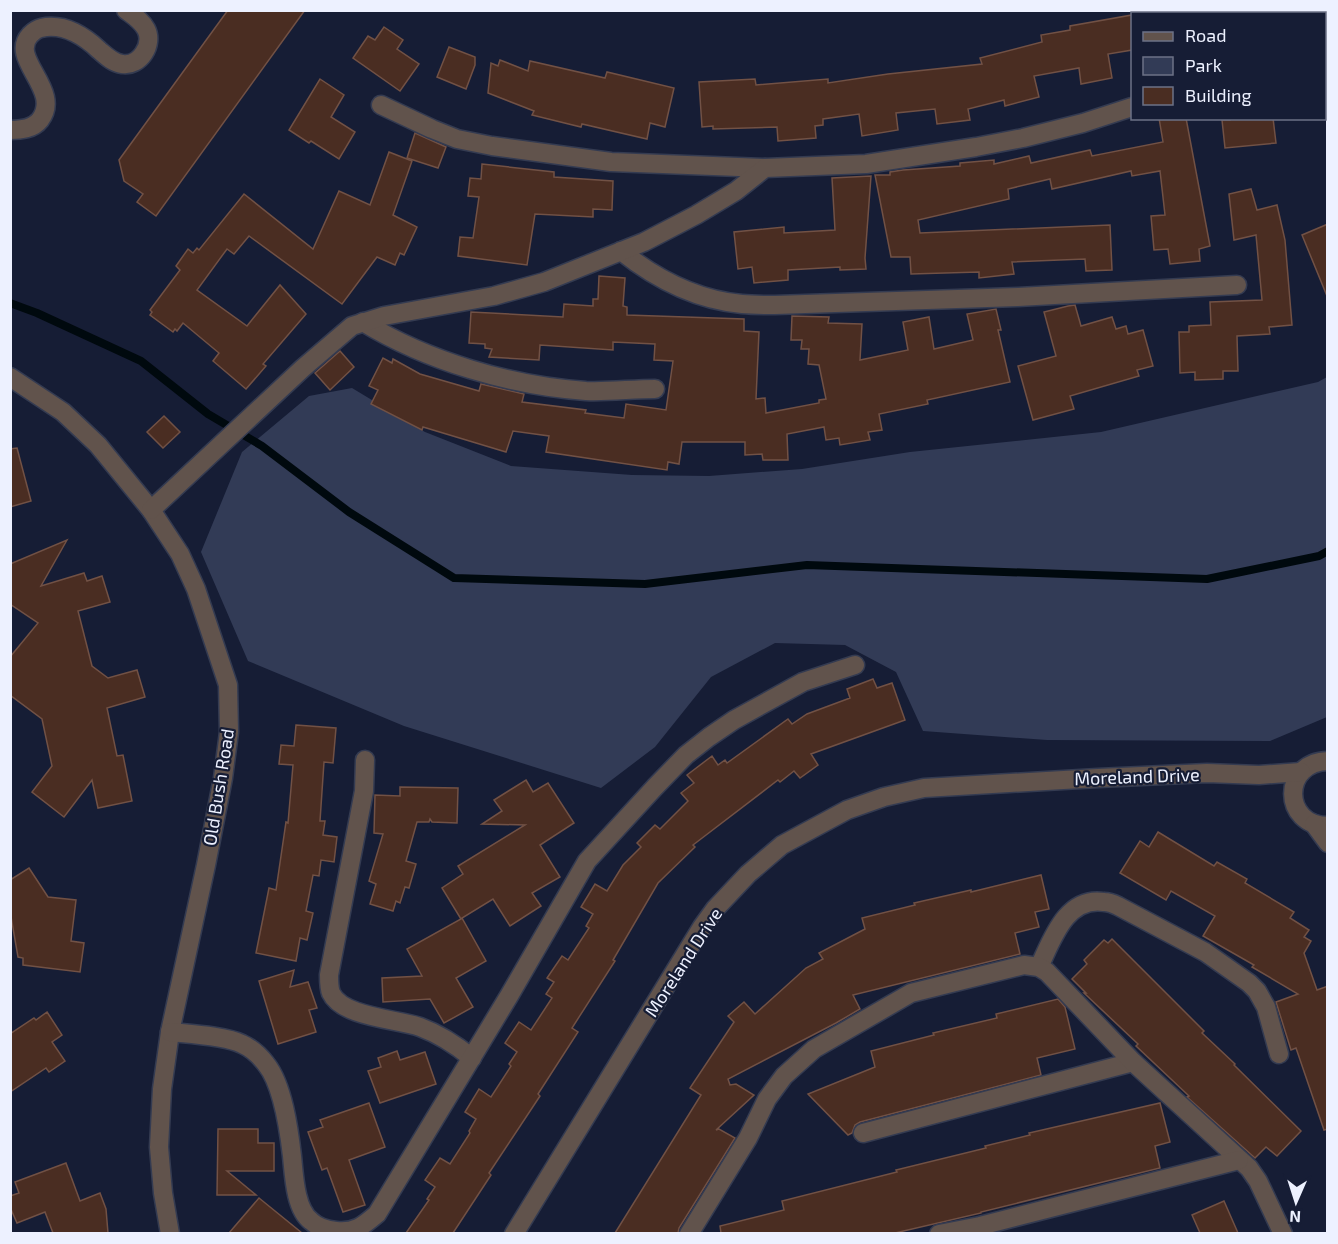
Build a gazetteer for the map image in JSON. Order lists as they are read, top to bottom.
{
  "streets": {
    "street": ["Moreland Drive", "Old Bush Road"]
  },
  "legend": ["Road", "Park", "Building"],
  "north": "bottom"
}
